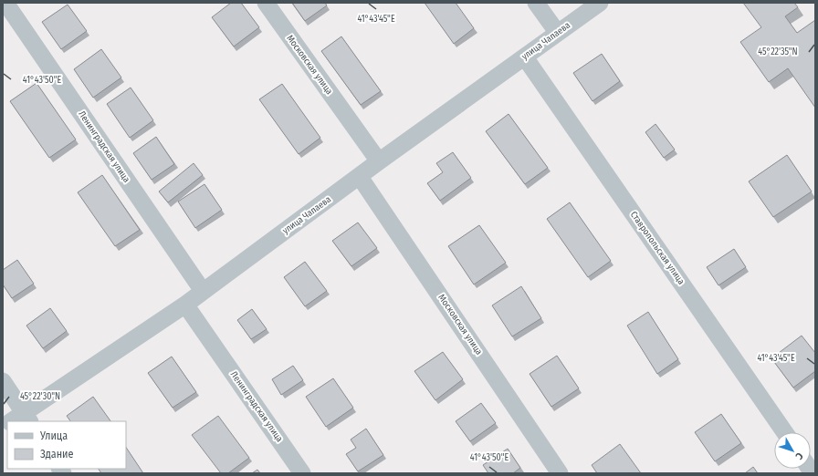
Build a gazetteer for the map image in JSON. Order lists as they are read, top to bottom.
{
  "streets": {
    "street": [
      "улица Чапаева",
      "Московская улица",
      "Ленинградская улица",
      "Ставропольская улица"
    ]
  },
  "crossings": [
    ["улица Чапаева", "Московская улица"],
    ["улица Чапаева", "Ленинградская улица"],
    ["улица Чапаева", "Ставропольская улица"]
  ],
  "legend": ["Улица", "Здание"],
  "north": "bottom right",
  "coordinates": [
    "41°43'45\"E",
    "45°22'35\"N",
    "41°43'50\"E",
    "45°22'30\"N"
  ]
}
